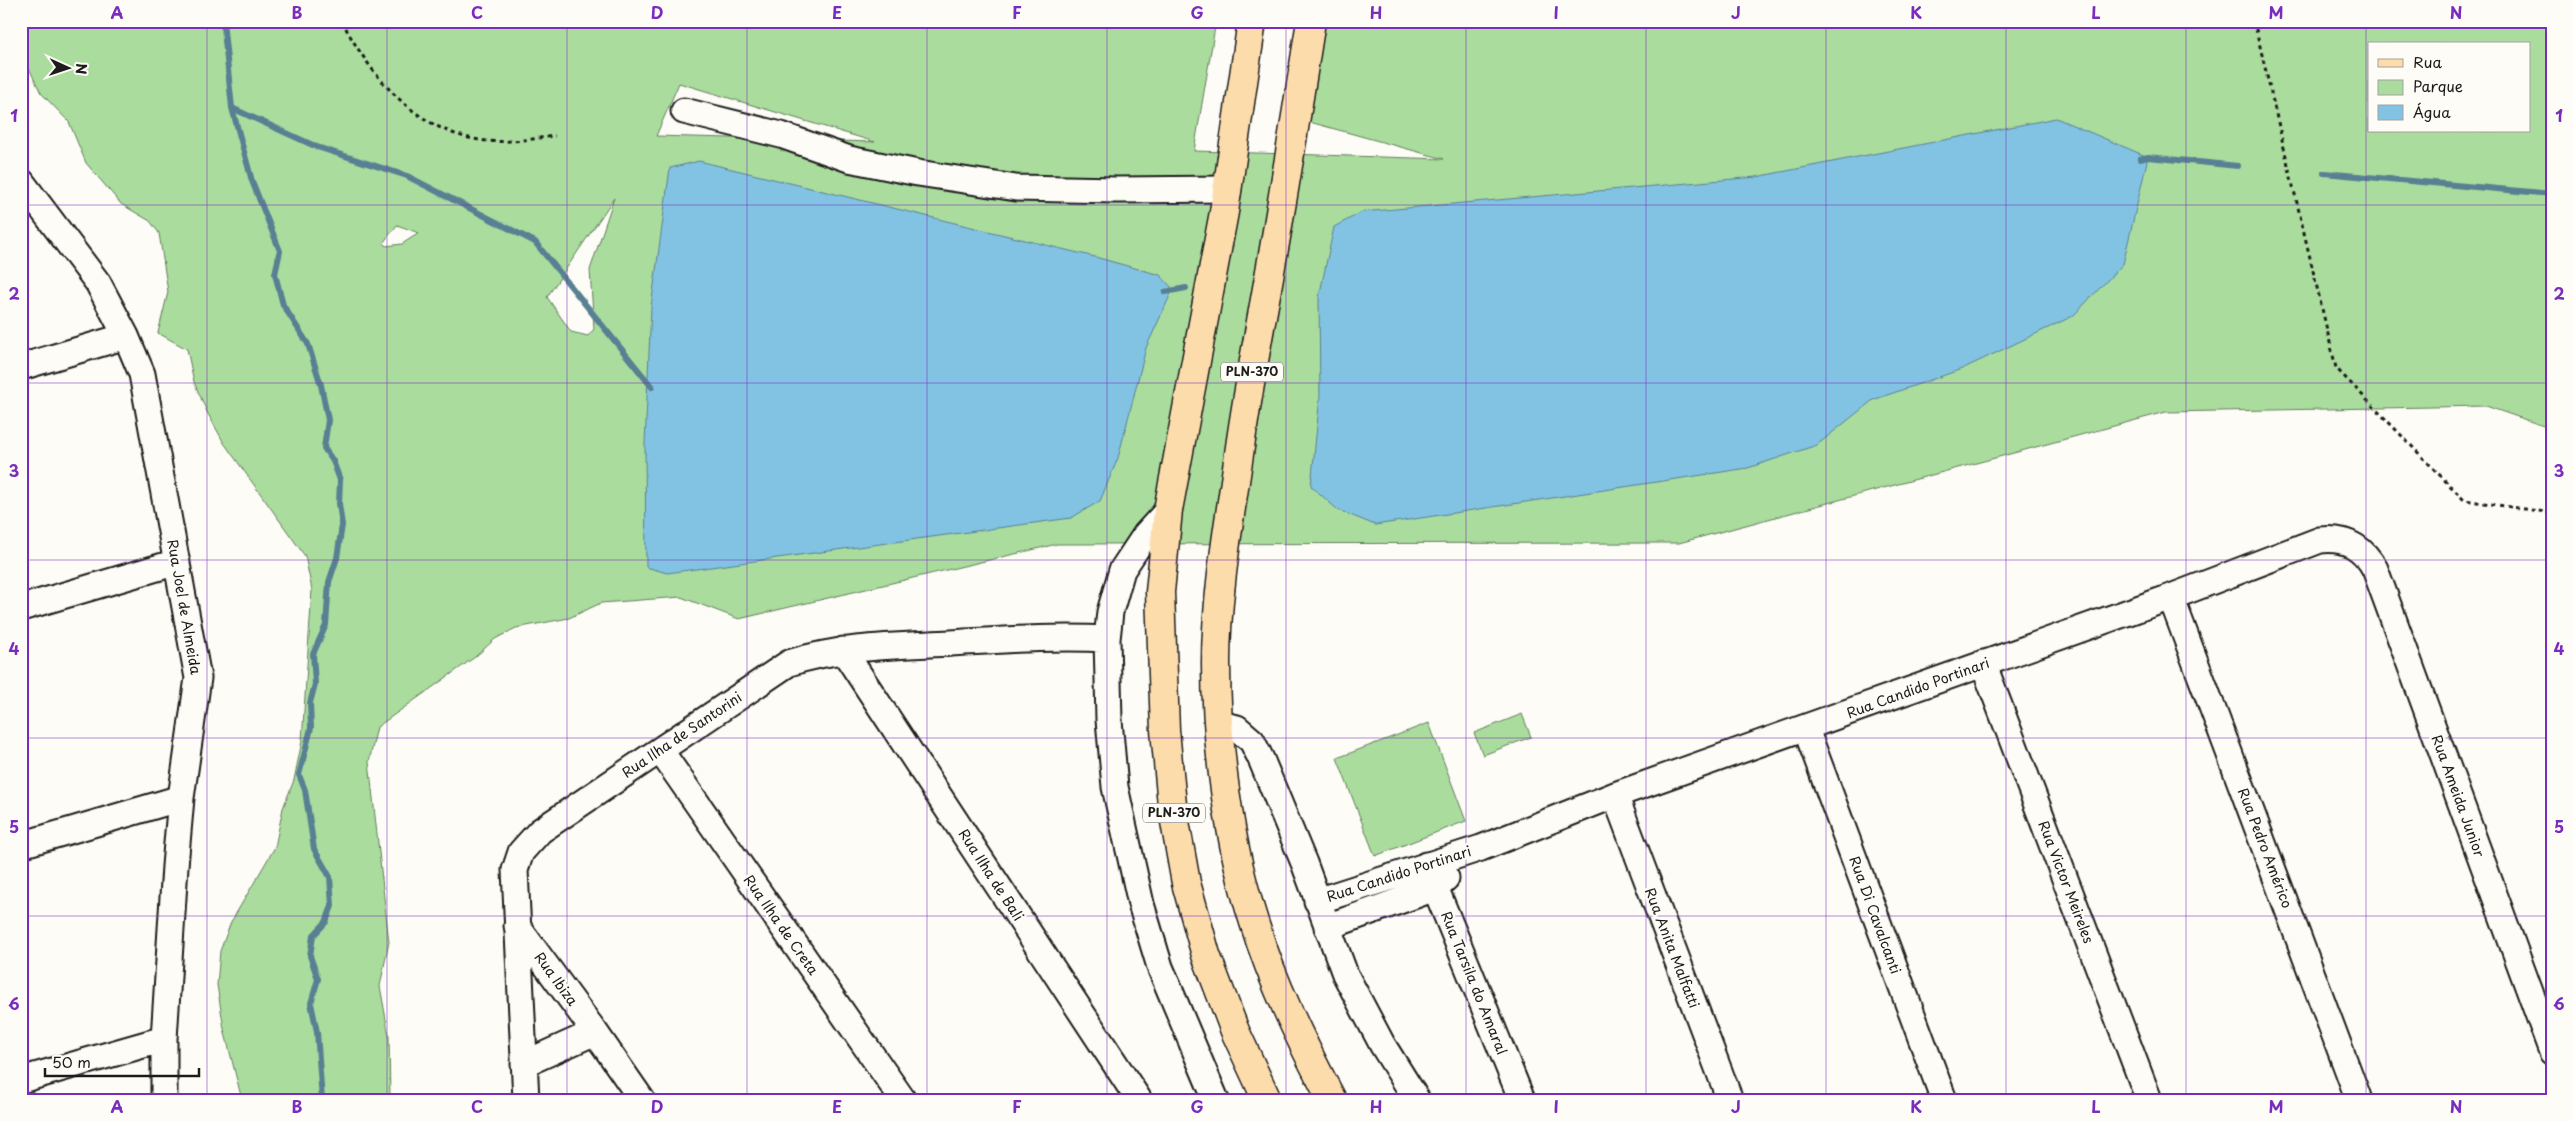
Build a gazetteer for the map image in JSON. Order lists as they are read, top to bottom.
{
  "streets": {
    "main road": ["PLN-370"],
    "street": [
      "Rua Joel de Almeida",
      "Rua Candido Portinari",
      "Rua Ilha de Santorini",
      "Rua Ameida Junior",
      "Rua Pedro Américo",
      "Rua Ilha de Bali",
      "Rua Victor Meireles",
      "Rua Di Cavalcanti",
      "Rua Ilha de Creta",
      "Rua Anita Malfatti",
      "Rua Ibiza",
      "Rua Tarsila do Amaral"
    ]
  },
  "crossings": [
    ["Rua Candido Portinari", "Rua Ameida Junior"],
    ["Rua Candido Portinari", "Rua Pedro Américo"],
    ["Rua Candido Portinari", "Rua Victor Meireles"],
    ["Rua Candido Portinari", "Rua Di Cavalcanti"],
    ["Rua Candido Portinari", "Rua Anita Malfatti"],
    ["Rua Candido Portinari", "Rua Tarsila do Amaral"],
    ["Rua Ilha de Santorini", "Rua Ilha de Bali"],
    ["Rua Ilha de Santorini", "Rua Ilha de Creta"],
    ["Rua Ilha de Santorini", "Rua Ibiza"]
  ],
  "legend": ["Rua", "Parque", "Água"],
  "scale_bar": "50 m",
  "north": "right",
  "grid": {
    "columns": [
      "A",
      "B",
      "C",
      "D",
      "E",
      "F",
      "G",
      "H",
      "I",
      "J",
      "K",
      "L",
      "M",
      "N"
    ],
    "rows": [
      "1",
      "2",
      "3",
      "4",
      "5",
      "6"
    ]
  }
}
